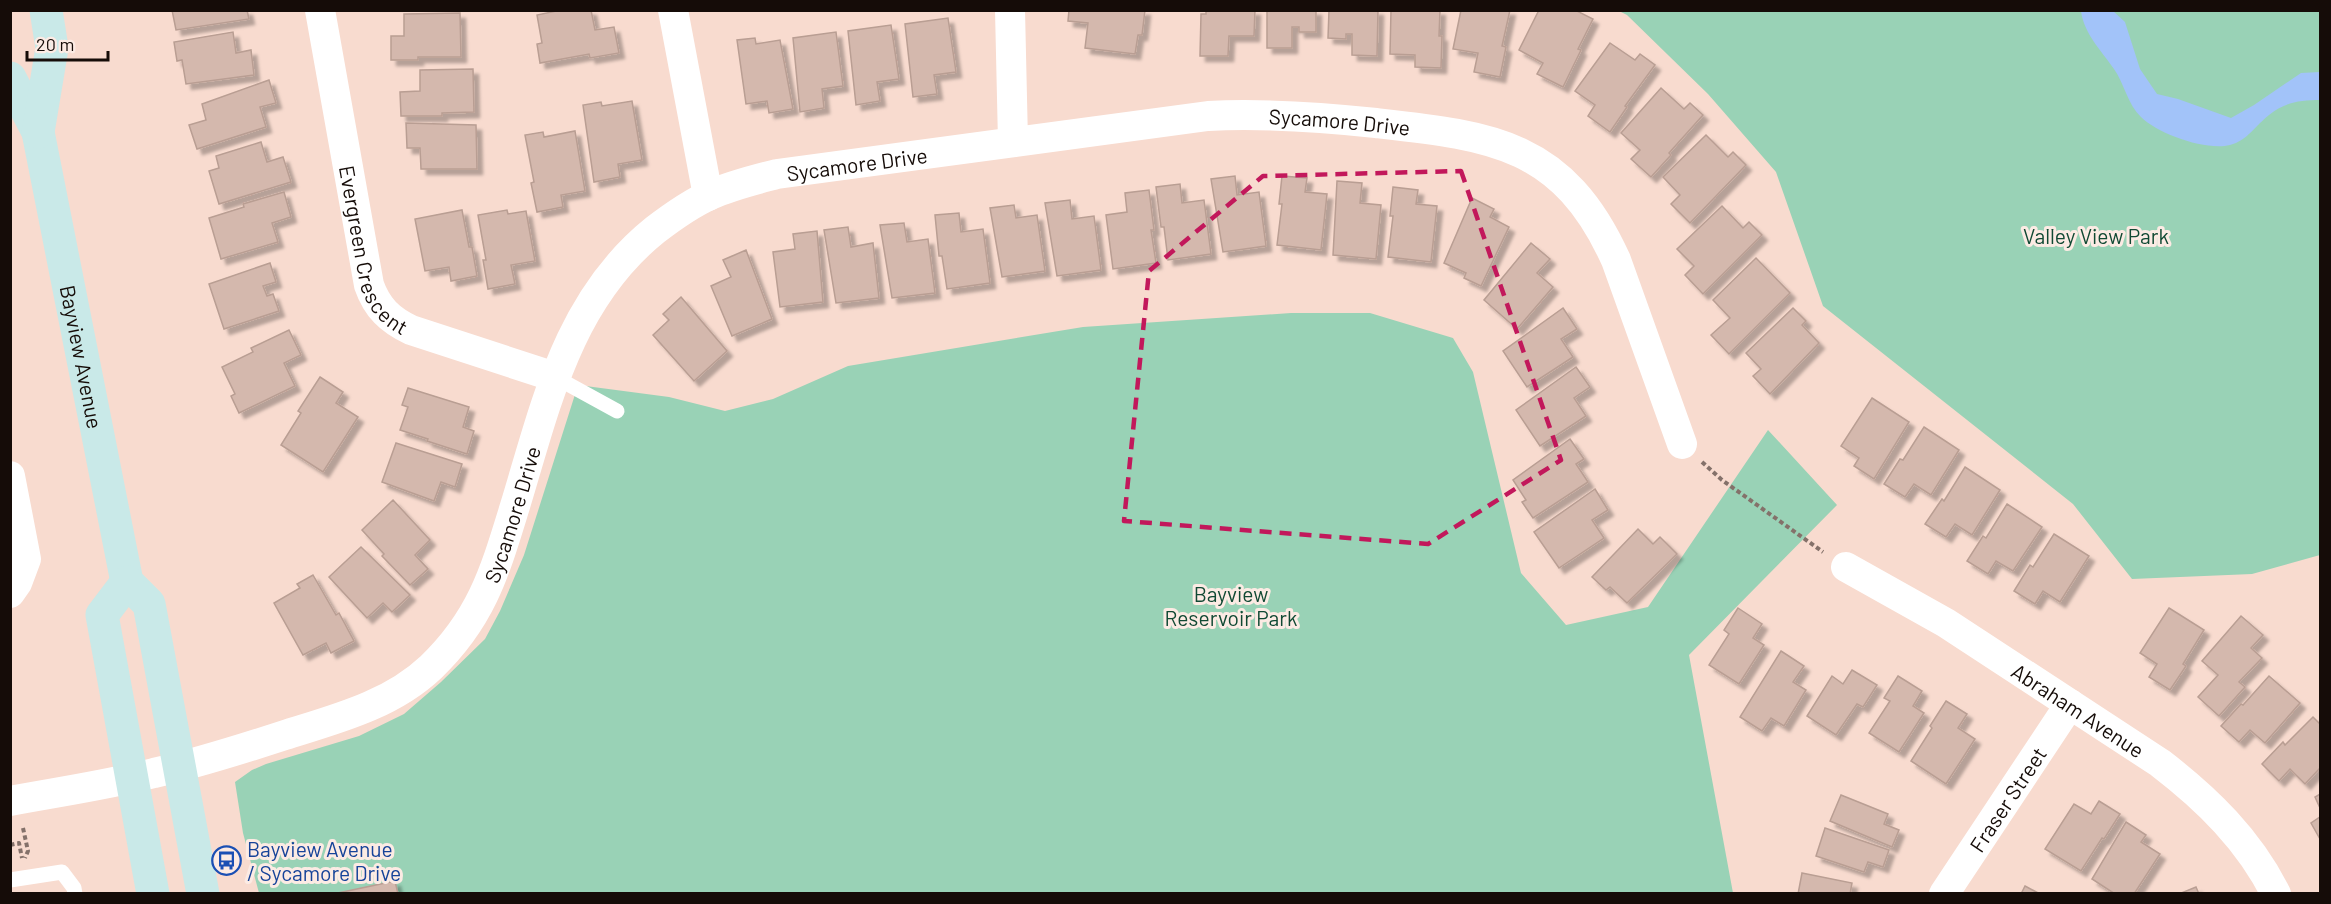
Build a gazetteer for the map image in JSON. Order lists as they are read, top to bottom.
{
  "streets": {
    "main road": ["Bayview Avenue"],
    "street": [
      "Sycamore Drive",
      "Evergreen Crescent",
      "Abraham Avenue",
      "Fraser Street"
    ]
  },
  "crossings": [
    ["Sycamore Drive", "Evergreen Crescent"],
    ["Abraham Avenue", "Fraser Street"]
  ],
  "parks": ["Valley View Park", "Bayview Reservoir Park"],
  "places": {
    "bus stop": ["Bayview Avenue / Sycamore Drive"]
  },
  "scale_bar": "20 m"
}
